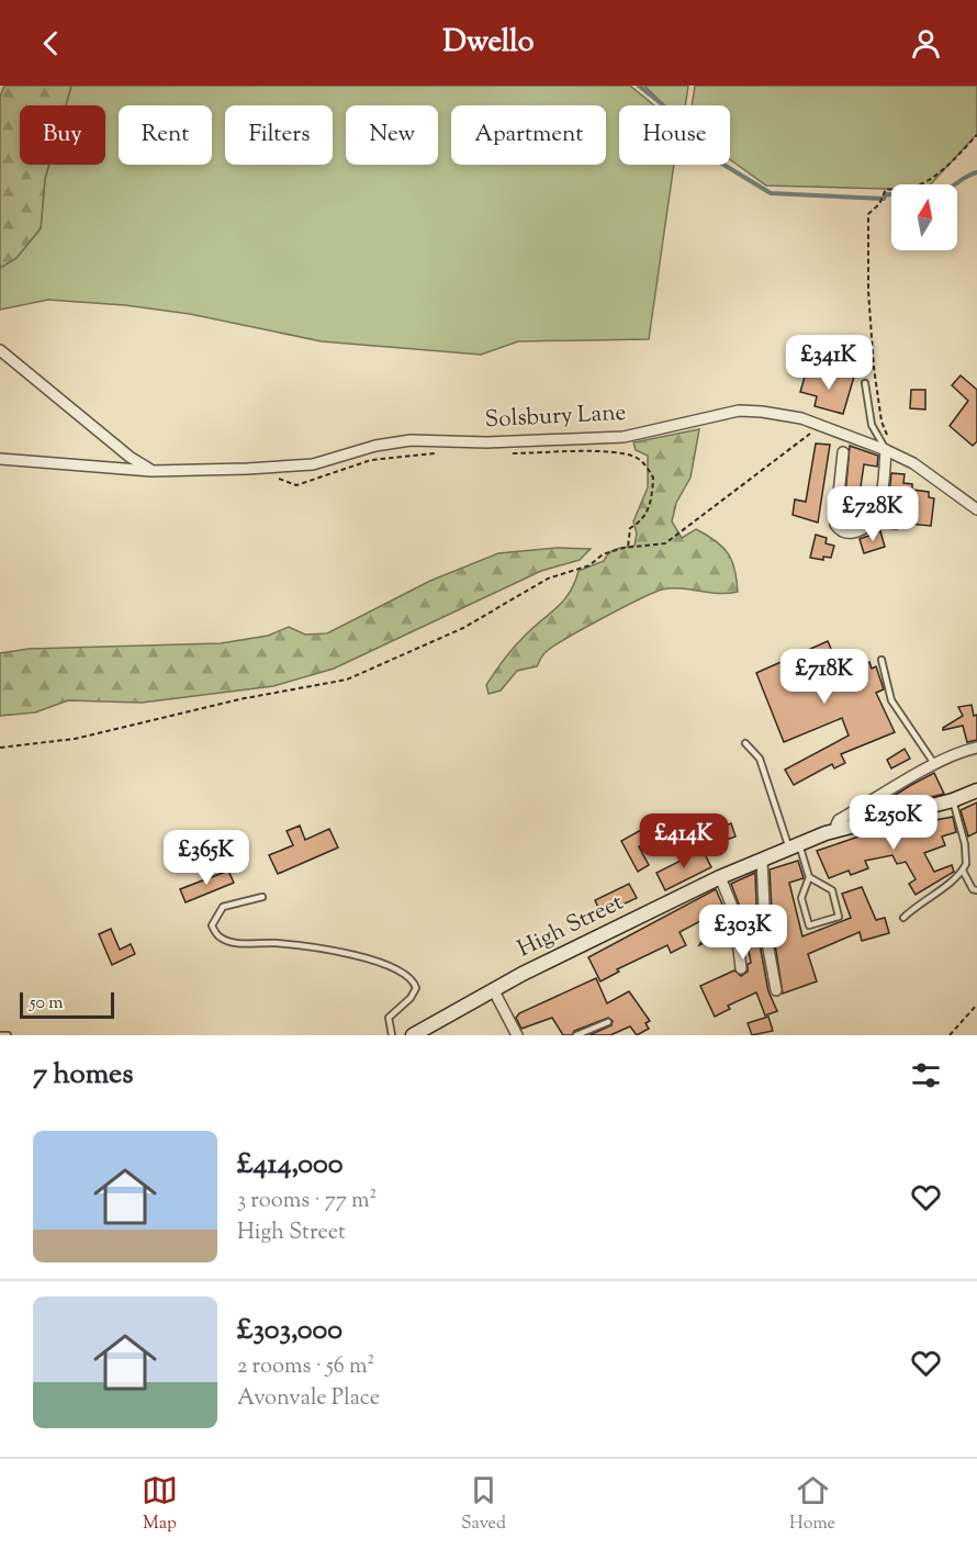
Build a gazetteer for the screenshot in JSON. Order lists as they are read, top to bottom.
{
  "streets": {
    "street": ["Solsbury Lane", "High Street"]
  },
  "scale_bar": "50 m",
  "north": "top",
  "page": {
    "header": "Dwello",
    "chip": [
      "Buy",
      "Rent",
      "Filters",
      "New",
      "Apartment",
      "House"
    ],
    "price": [
      "£341K",
      "£728K",
      "£718K",
      "£250K",
      "£414K",
      "£365K",
      "£303K"
    ],
    "scale": "50 m",
    "heading": "7 homes",
    "list": [
      {
        "name": "£414,000",
        "note": "3 rooms · 77 m² · High Street"
      },
      {
        "name": "£303,000",
        "note": "2 rooms · 56 m² · Avonvale Place"
      }
    ],
    "tabs": ["Map", "Saved", "Home"]
  }
}
